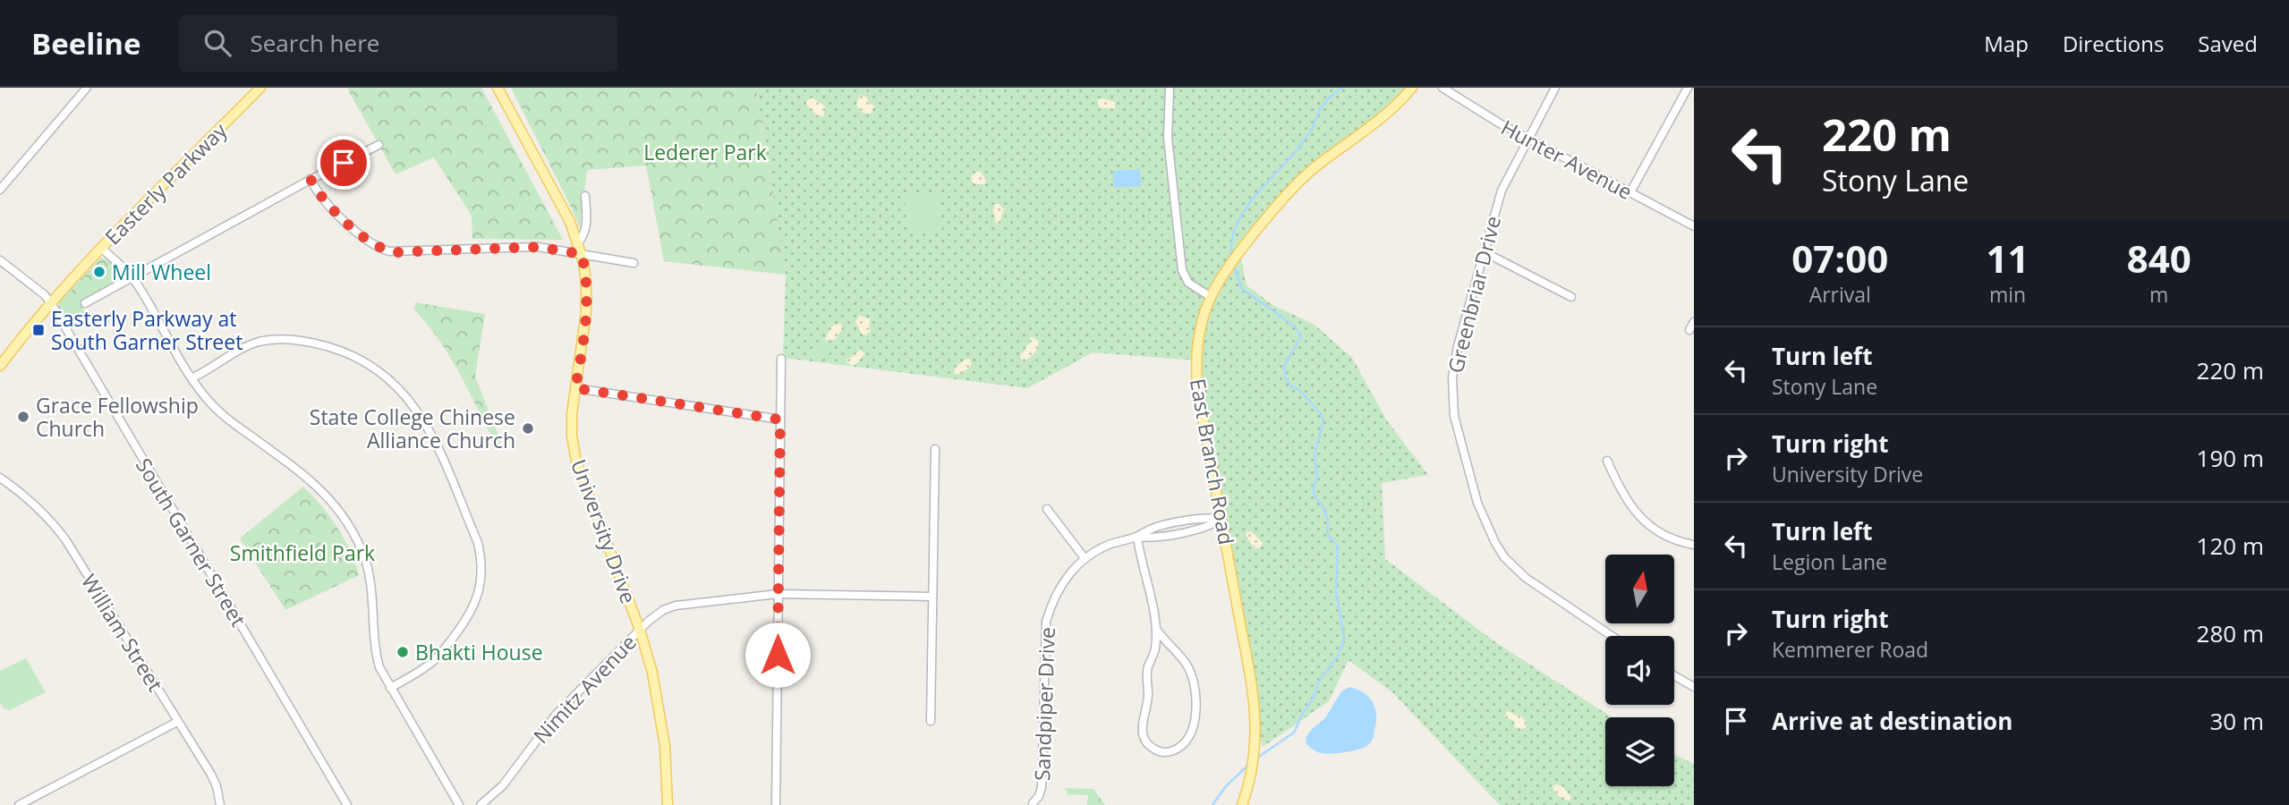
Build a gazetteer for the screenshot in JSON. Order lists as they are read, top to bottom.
{
  "streets": {
    "main road": ["Easterly Parkway", "East Branch Road", "University Drive"],
    "street": [
      "Hunter Avenue",
      "Greenbriar Drive",
      "South Garner Street",
      "William Street",
      "Nimitz Avenue",
      "Sandpiper Drive"
    ]
  },
  "crossings": [
    ["Hunter Avenue", "Greenbriar Drive"],
    ["Easterly Parkway", "South Garner Street"],
    ["East Branch Road", "Sandpiper Drive"],
    ["University Drive", "Nimitz Avenue"]
  ],
  "parks": ["Lederer Park", "Smithfield Park"],
  "places": {
    "other": [
      "Mill Wheel",
      "Grace Fellowship Church",
      "State College Chinese Alliance Church",
      "Bhakti House"
    ],
    "transit": ["Easterly Parkway at South Garner Street"]
  },
  "north": "top",
  "page": {
    "header": "Beeline",
    "search": "Search here",
    "nav": ["Map", "Directions", "Saved"],
    "turn": ["220 m", "Stony Lane"],
    "eta": [
      "07:00",
      "Arrival",
      "11",
      "min",
      "840",
      "m"
    ],
    "list": [
      {
        "name": "Turn left",
        "note": "Stony Lane",
        "value": "220 m"
      },
      {
        "name": "Turn right",
        "note": "University Drive",
        "value": "190 m"
      },
      {
        "name": "Turn left",
        "note": "Legion Lane",
        "value": "120 m"
      },
      {
        "name": "Turn right",
        "note": "Kemmerer Road",
        "value": "280 m"
      },
      {
        "name": "Arrive at destination",
        "value": "30 m"
      }
    ]
  }
}
